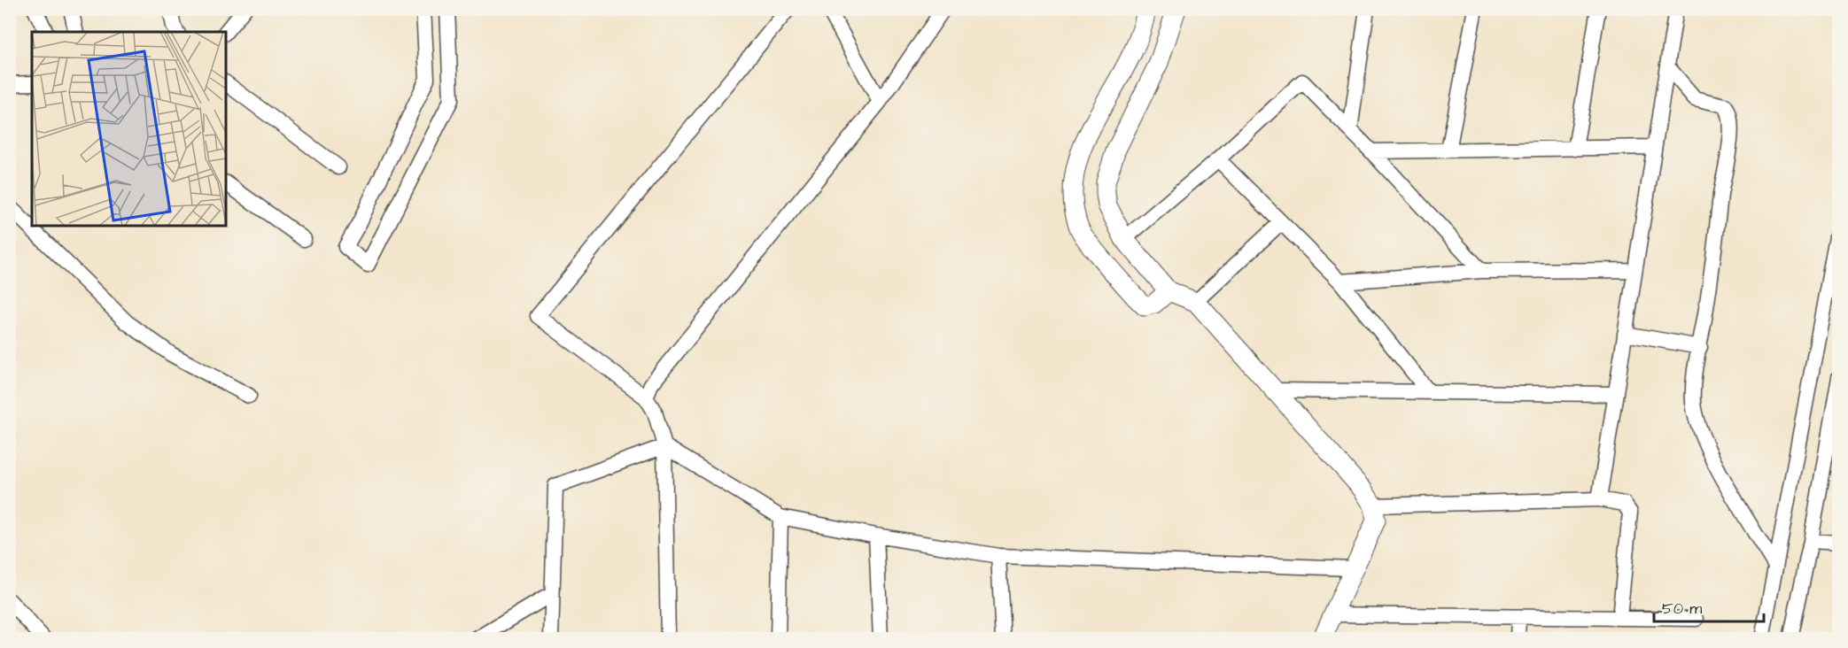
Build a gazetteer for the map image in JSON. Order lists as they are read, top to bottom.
{
  "scale_bar": "50 m"
}
